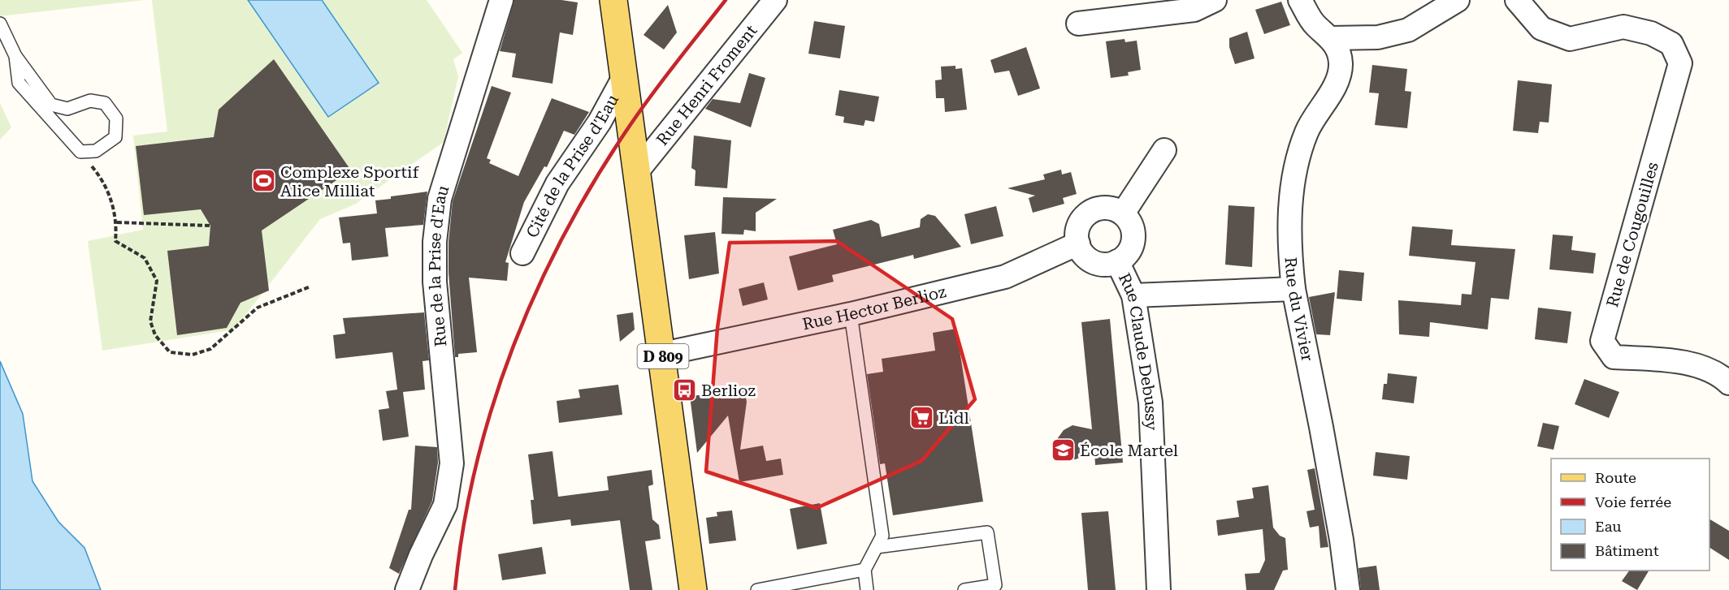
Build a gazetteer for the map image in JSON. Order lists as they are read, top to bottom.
{
  "streets": {
    "main road": ["D 809"],
    "street": [
      "Rue Henri Froment",
      "Cité de la Prise d'Eau",
      "Rue de Cougouilles",
      "Rue de la Prise d'Eau",
      "Rue Hector Berlioz",
      "Rue du Vivier",
      "Rue Claude Debussy"
    ]
  },
  "crossings": [
    ["Rue Henri Froment", "D 809"],
    ["Cité de la Prise d'Eau", "D 809"],
    ["Rue Hector Berlioz", "Rue Claude Debussy"],
    ["Rue Hector Berlioz", "D 809"]
  ],
  "places": {
    "sports": ["Complexe Sportif Alice Milliat"],
    "bus stop": ["Berlioz"],
    "supermarket": ["Lidl"],
    "school or university": ["École Martel"]
  },
  "legend": [
    "Route",
    "Voie ferrée",
    "Eau",
    "Bâtiment"
  ]
}
